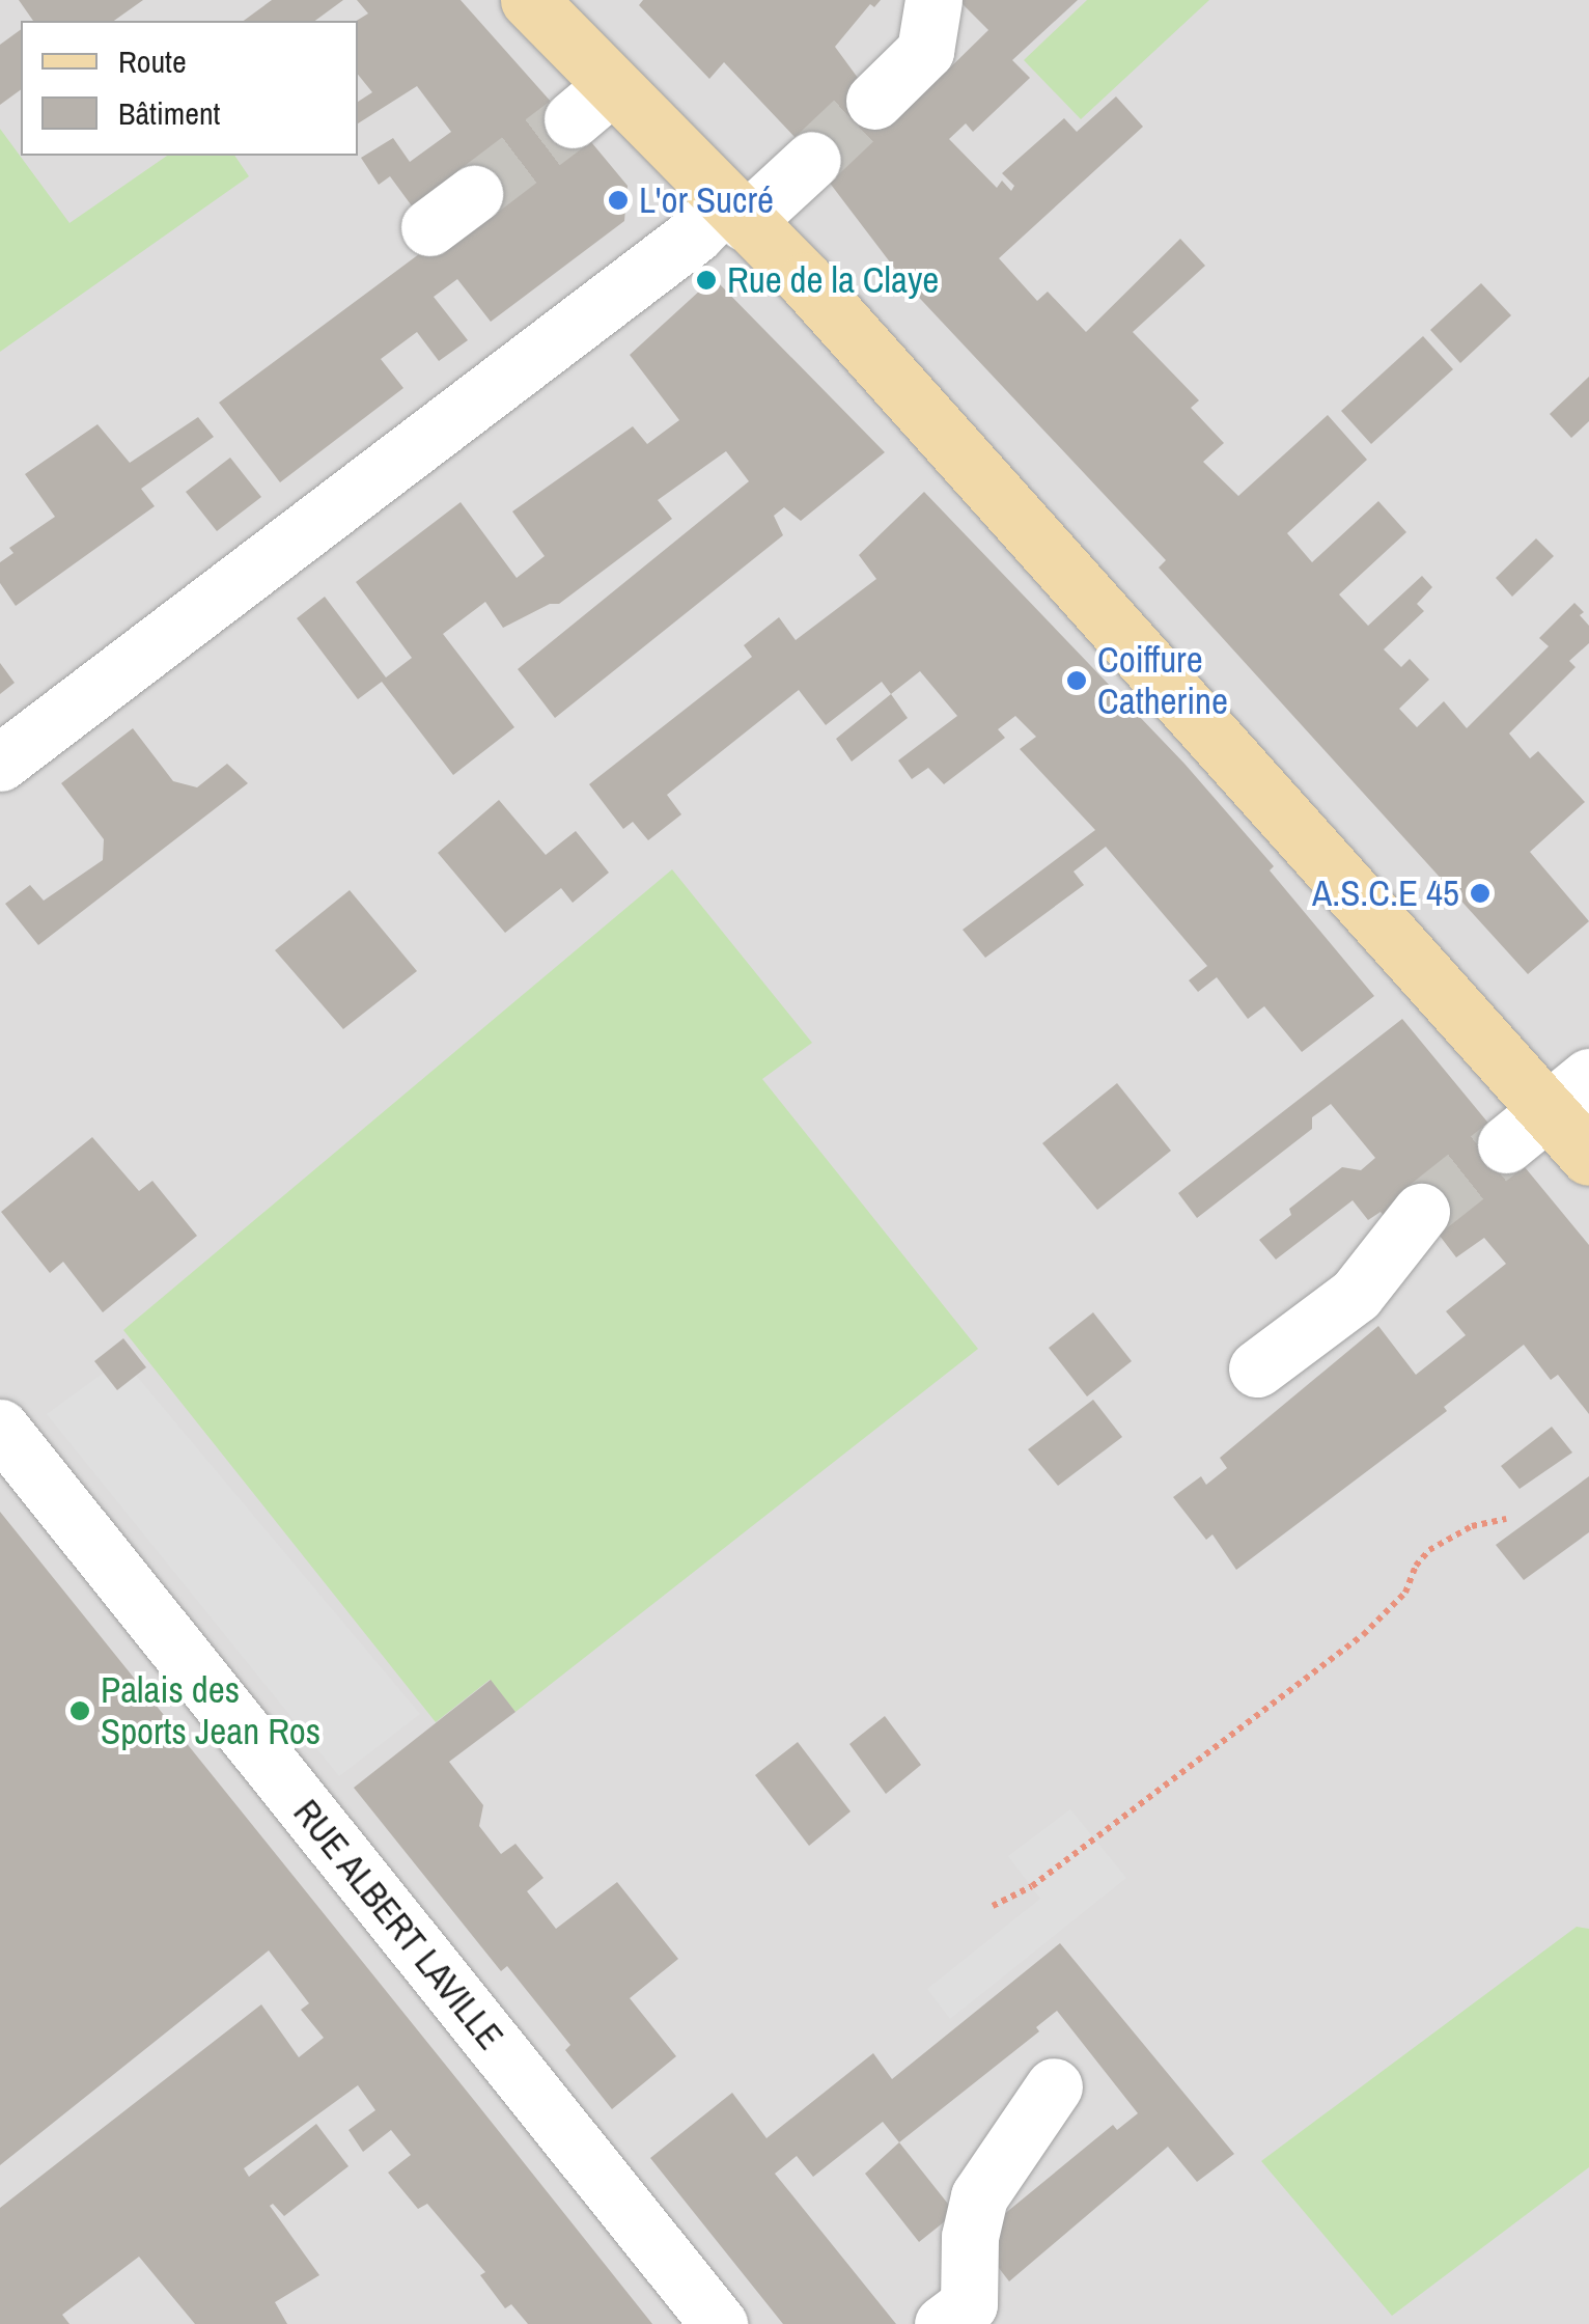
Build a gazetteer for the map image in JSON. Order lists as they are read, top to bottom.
{
  "streets": {
    "street": ["RUE ALBERT LAVILLE"]
  },
  "places": [
    "L'or Sucré",
    "Rue de la Claye",
    "Coiffure Catherine",
    "A.S.C.E 45",
    "Palais des Sports Jean Ros"
  ],
  "legend": ["Route", "Bâtiment"]
}
